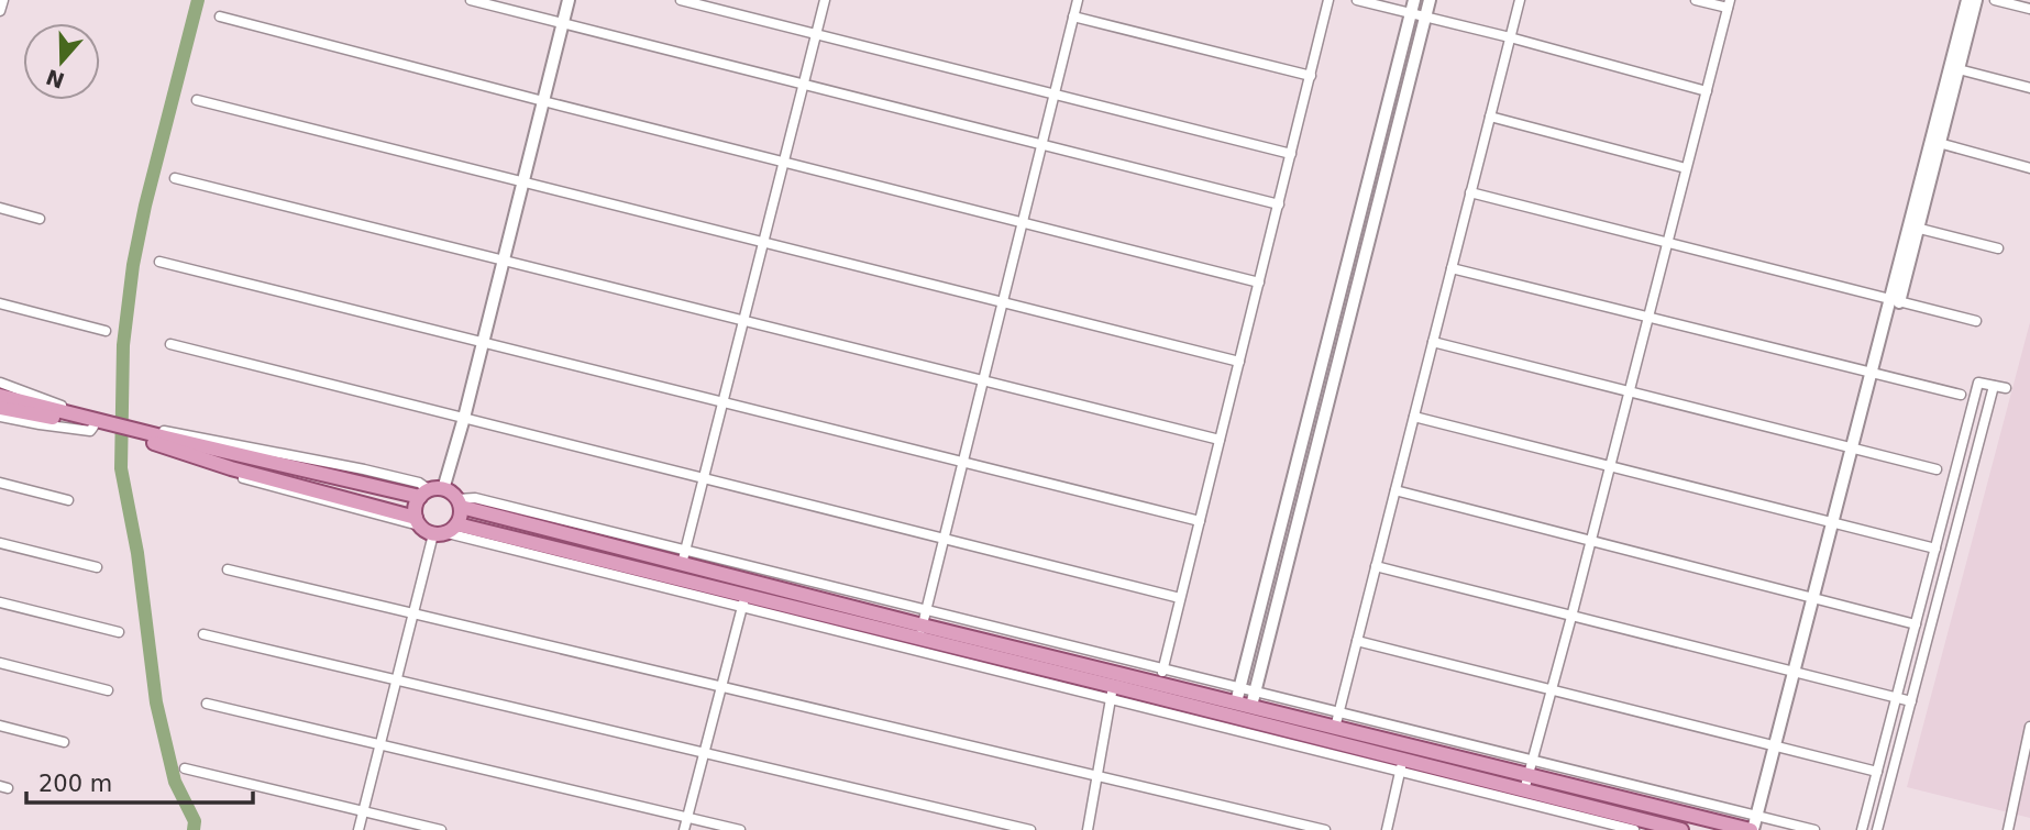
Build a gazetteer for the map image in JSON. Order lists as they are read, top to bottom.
{
  "scale_bar": "200 m",
  "north": "bottom"
}
